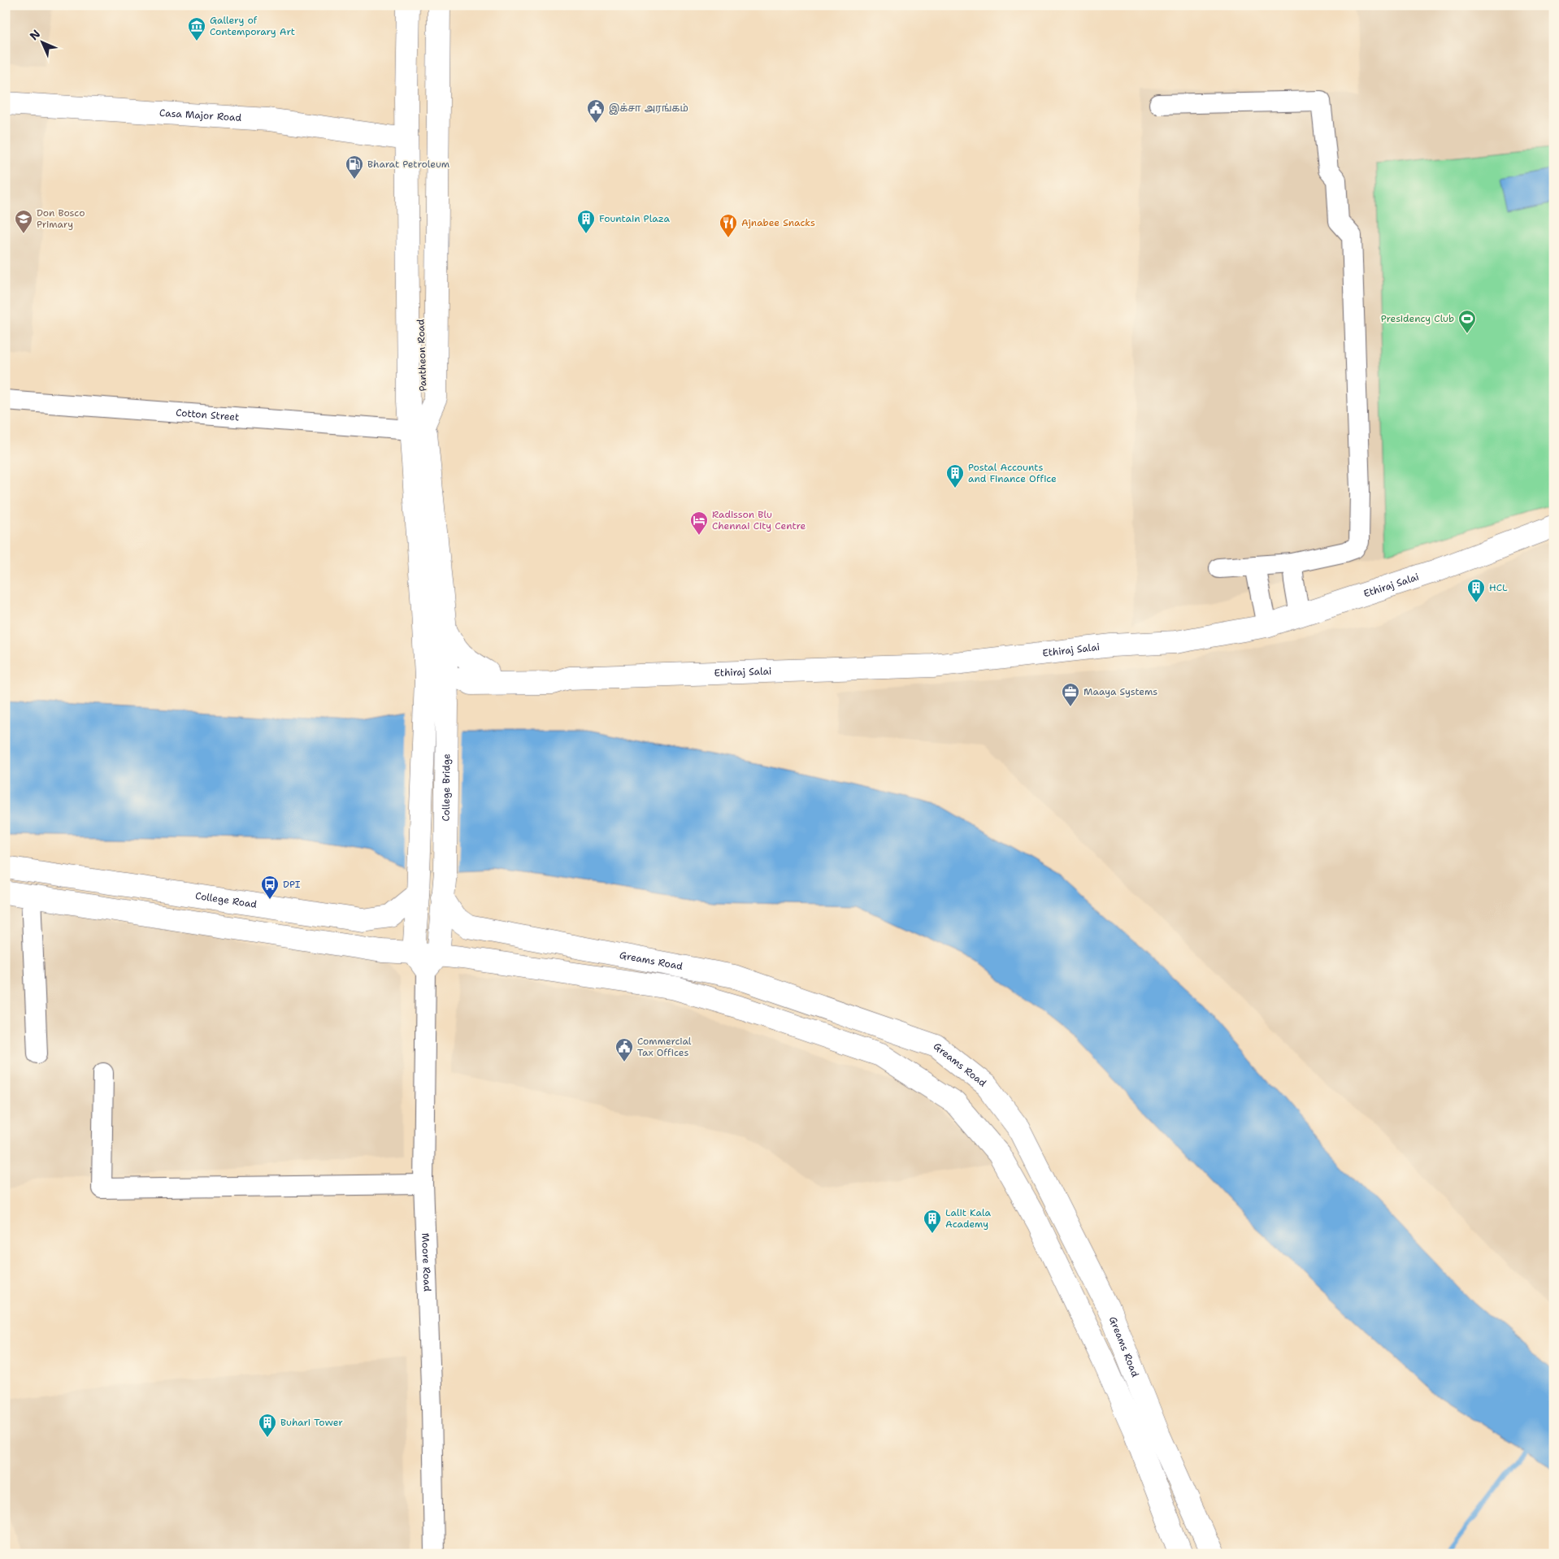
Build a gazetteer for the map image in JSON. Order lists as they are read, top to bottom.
{
  "streets": {
    "main road": [
      "Casa Major Road",
      "Pantheon Road",
      "Ethiraj Salai",
      "College Bridge",
      "College Road",
      "Greams Road"
    ],
    "street": ["Cotton Street", "Moore Road"]
  },
  "crossings": [
    ["Ethiraj Salai", "College Bridge"],
    ["College Bridge", "Greams Road"],
    ["College Bridge", "Moore Road"]
  ],
  "places": {
    "museum": ["Gallery of Contemporary Art"],
    "public building": ["இக்சா அரங்கம்", "Commercial Tax Offices"],
    "fuel station": ["Bharat Petroleum"],
    "school or university": ["Don Bosco Primary"],
    "building": [
      "Fountain Plaza",
      "Postal Accounts and Finance Office",
      "HCL",
      "Lalit Kala Academy",
      "Buhari Tower"
    ],
    "restaurant": ["Ajnabee Snacks"],
    "sports": ["Presidency Club"],
    "hotel": ["Radisson Blu Chennai City Centre"],
    "office": ["Maaya Systems"],
    "bus stop": ["DPI"]
  },
  "north": "top left"
}
